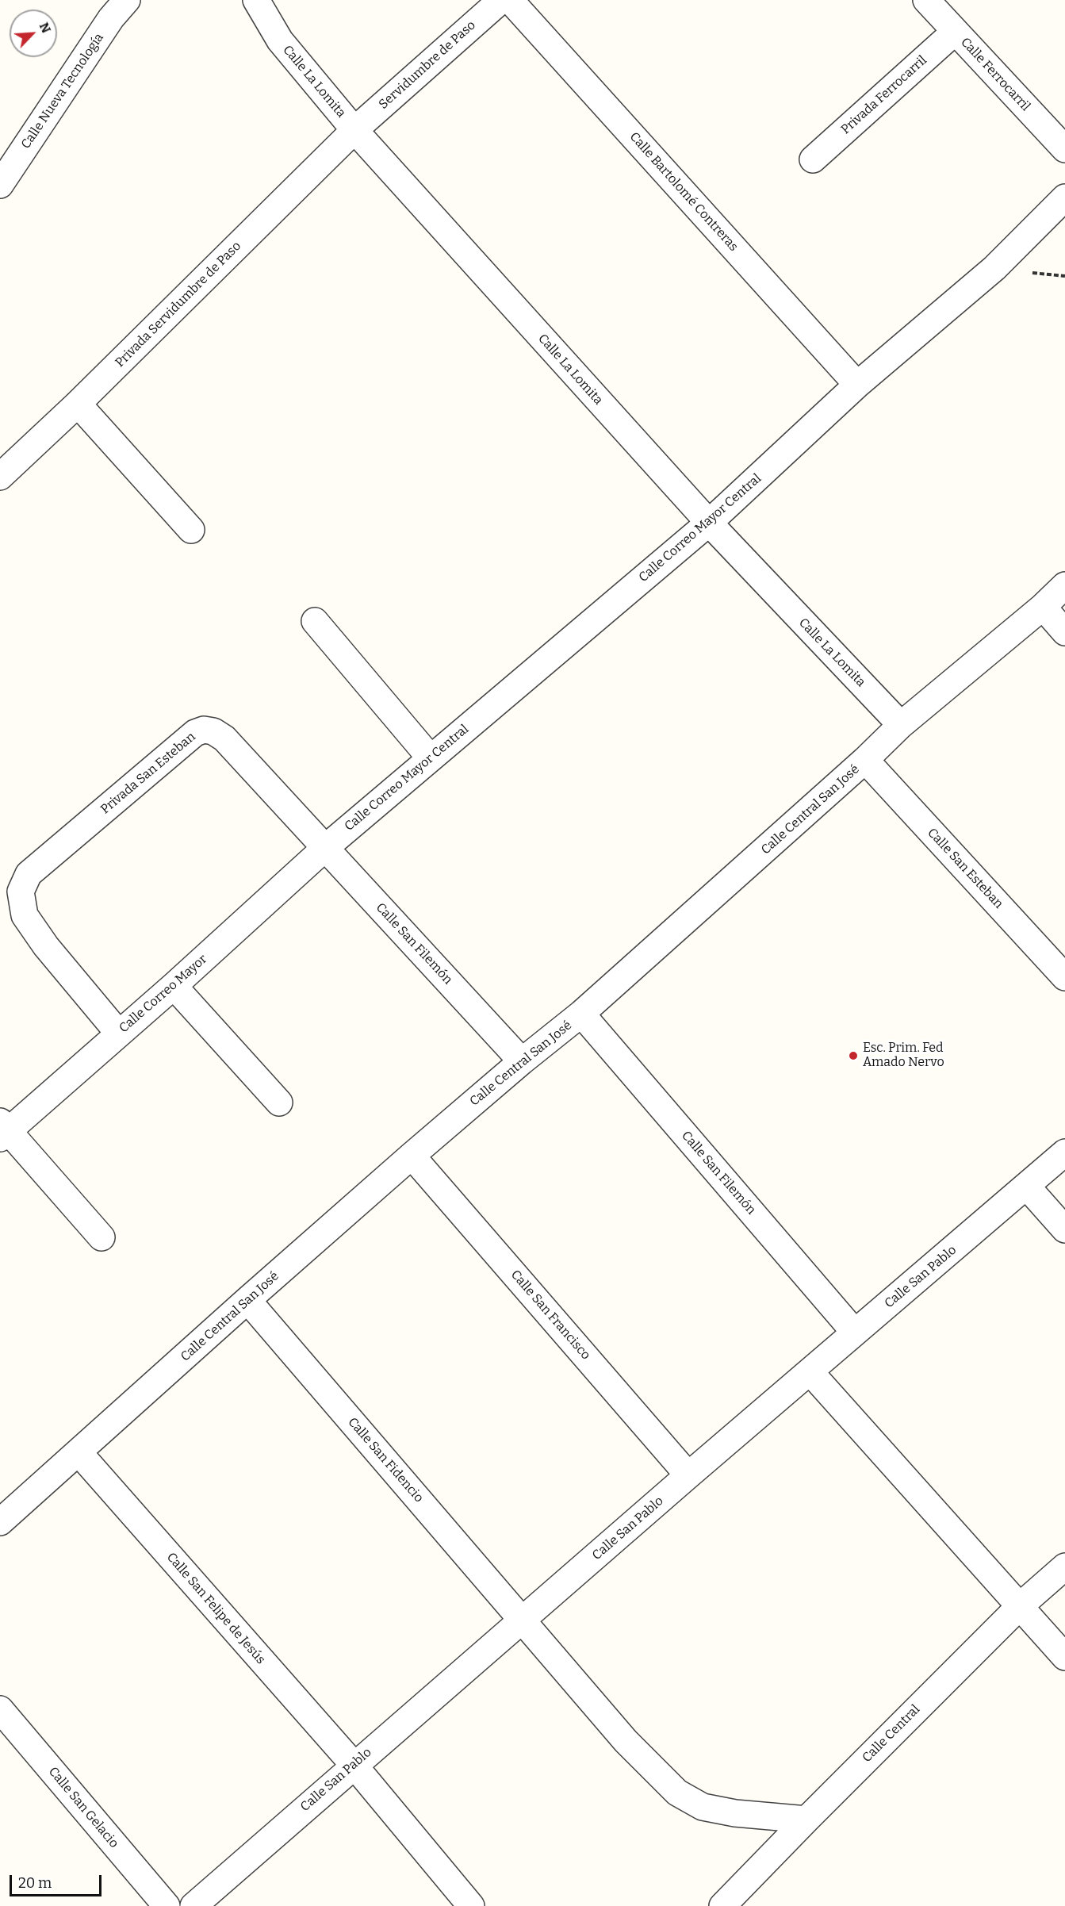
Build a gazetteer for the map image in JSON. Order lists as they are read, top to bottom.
{
  "streets": {
    "street": [
      "Servidumbre de Paso",
      "Calle Ferrocarril",
      "Calle La Lomita",
      "Calle Nueva Tecnología",
      "Privada Ferrocarril",
      "Calle Bartolomé Contreras",
      "Privada Servidumbre de Paso",
      "Calle Correo Mayor Central",
      "Privada San Esteban",
      "Calle Central San José",
      "Calle San Esteban",
      "Calle San Filemón",
      "Calle Correo Mayor",
      "Calle San Pablo",
      "Calle San Francisco",
      "Calle San Fidencio",
      "Calle San Felipe de Jesús",
      "Calle Central",
      "Calle San Gelacio"
    ]
  },
  "crossings": [
    ["Servidumbre de Paso", "Calle La Lomita"],
    ["Servidumbre de Paso", "Privada Servidumbre de Paso"],
    ["Calle Ferrocarril", "Privada Ferrocarril"],
    ["Calle La Lomita", "Privada Servidumbre de Paso"],
    ["Calle La Lomita", "Calle Correo Mayor Central"],
    ["Calle La Lomita", "Calle Central San José"],
    ["Calle Bartolomé Contreras", "Calle Correo Mayor Central"],
    ["Calle Correo Mayor Central", "Privada San Esteban"],
    ["Calle Correo Mayor Central", "Calle San Filemón"],
    ["Calle Correo Mayor Central", "Calle Correo Mayor"],
    ["Privada San Esteban", "Calle San Filemón"],
    ["Privada San Esteban", "Calle Correo Mayor"],
    ["Calle Central San José", "Calle San Esteban"],
    ["Calle Central San José", "Calle San Filemón"],
    ["Calle Central San José", "Calle San Francisco"],
    ["Calle Central San José", "Calle San Fidencio"],
    ["Calle Central San José", "Calle San Felipe de Jesús"],
    ["Calle San Filemón", "Calle Correo Mayor"],
    ["Calle San Filemón", "Calle San Pablo"],
    ["Calle San Pablo", "Calle San Francisco"],
    ["Calle San Pablo", "Calle San Fidencio"],
    ["Calle San Pablo", "Calle San Felipe de Jesús"],
    ["Calle San Fidencio", "Calle Central"]
  ],
  "places": ["Esc. Prim. Fed Amado Nervo"],
  "scale_bar": "20 m",
  "north": "top right"
}
